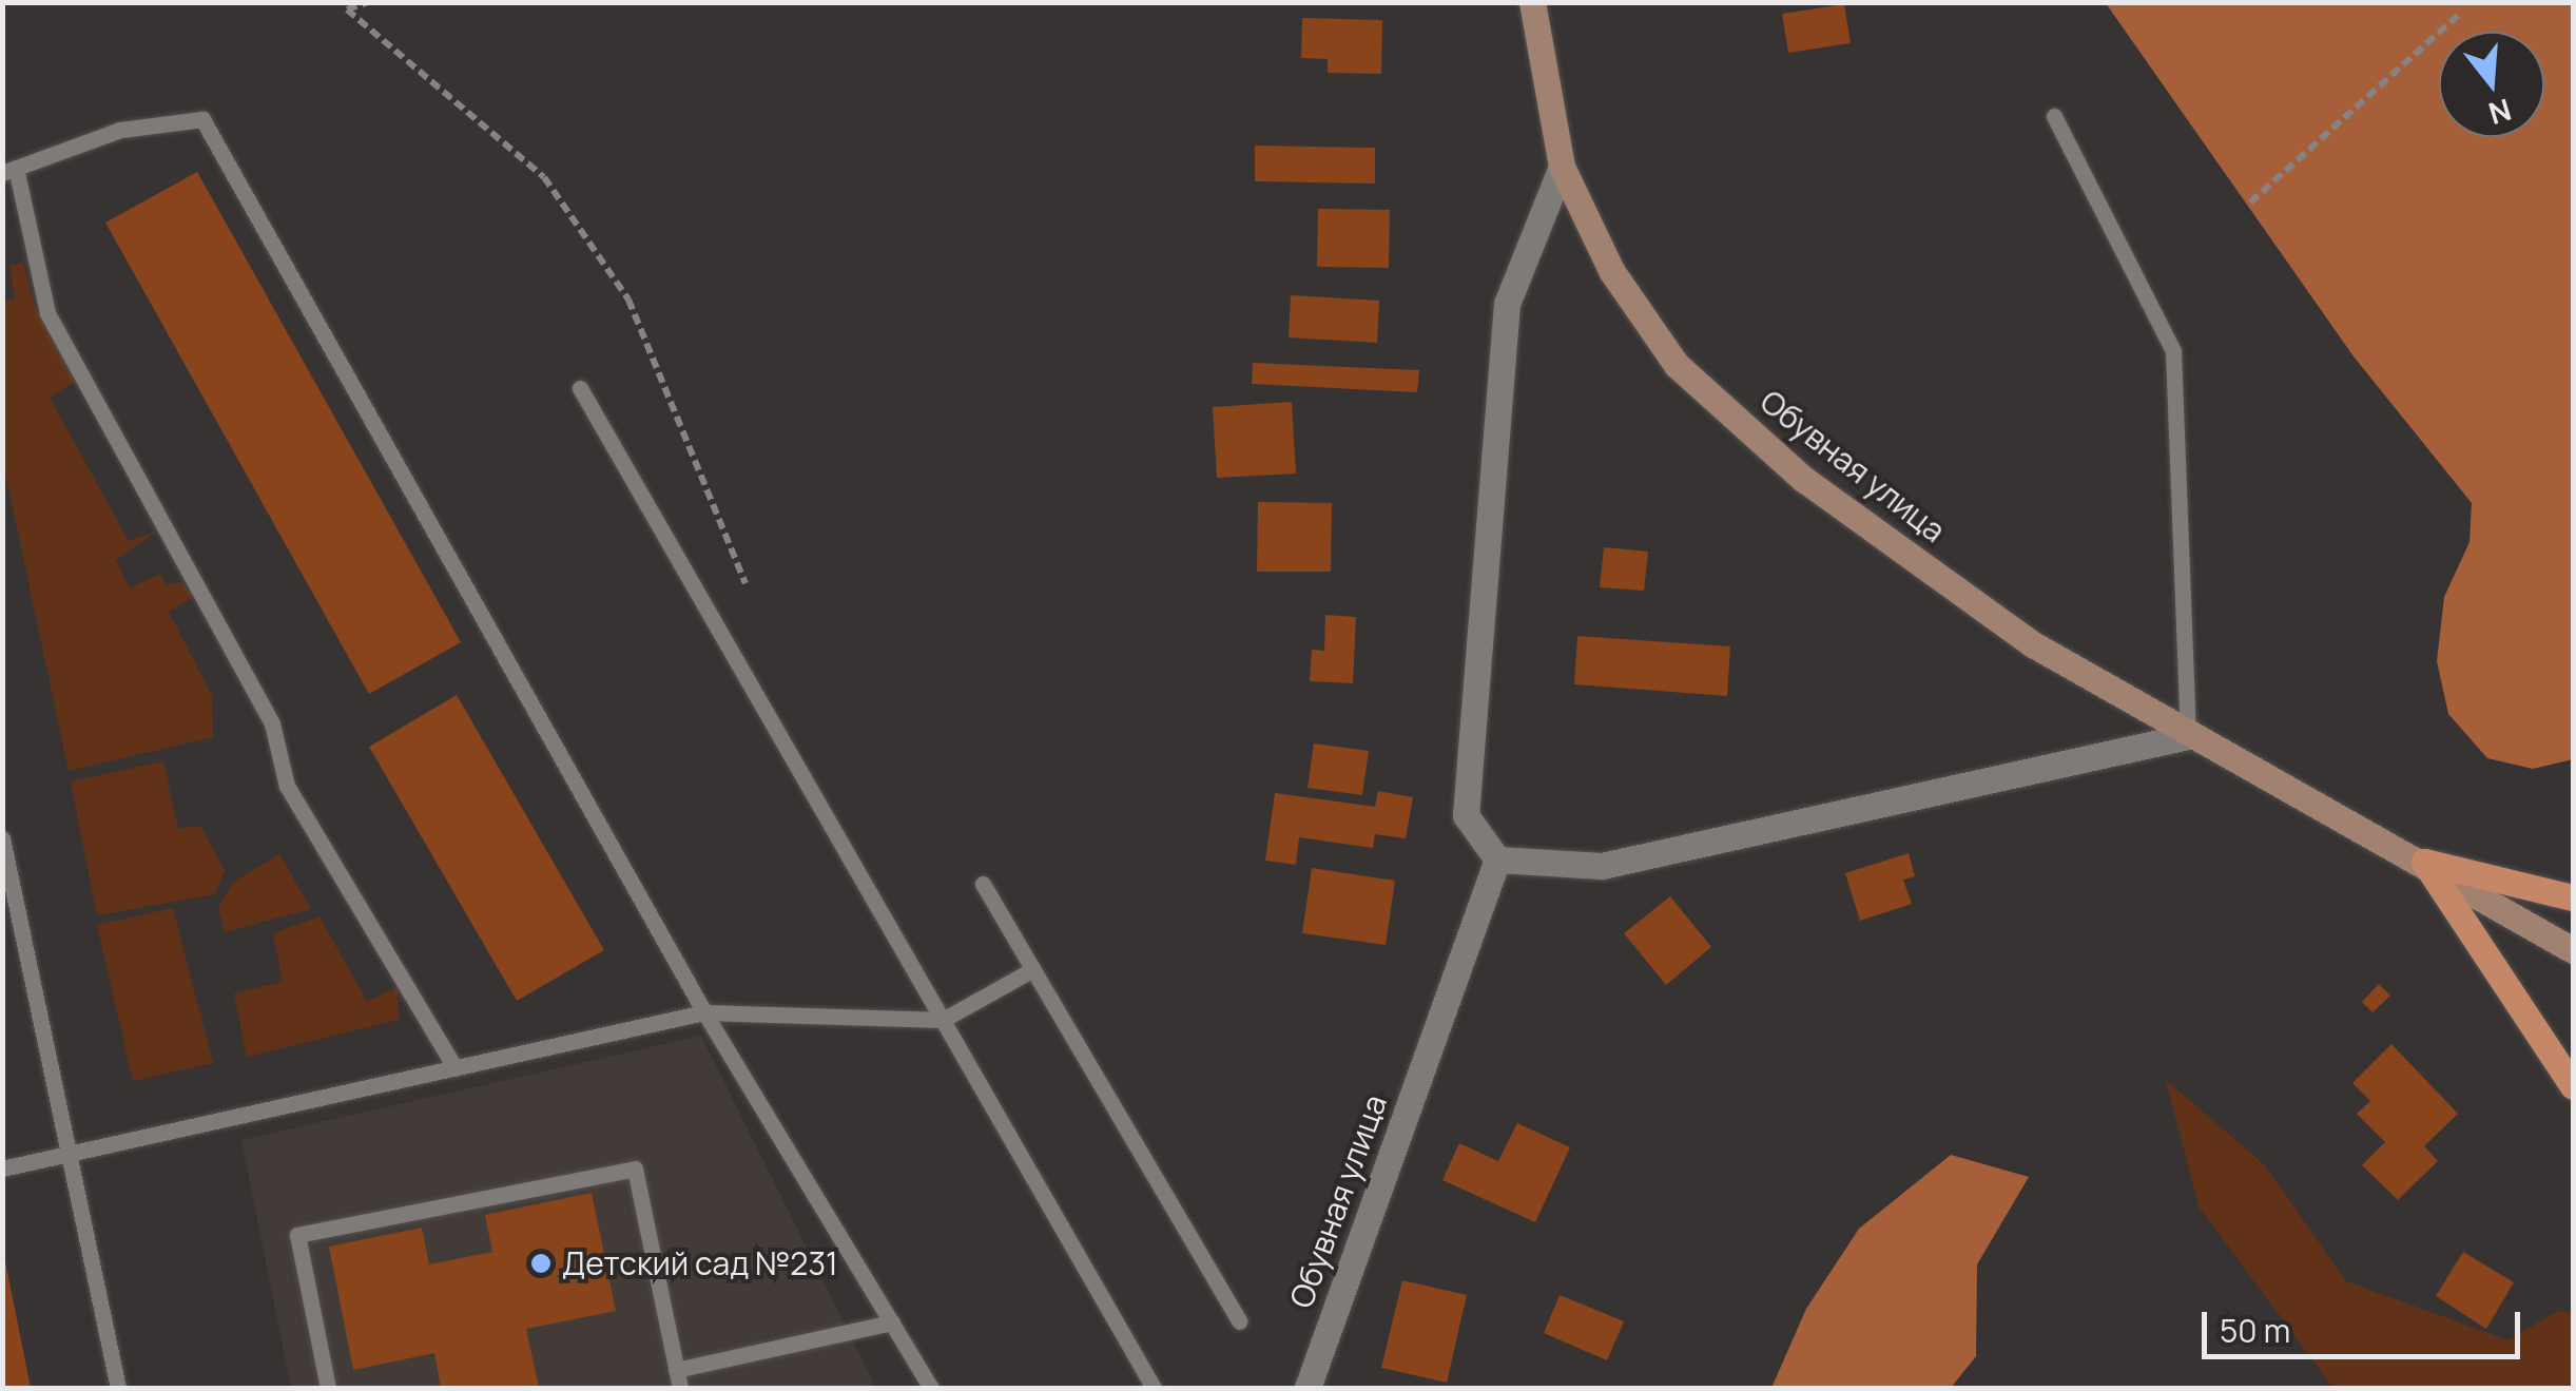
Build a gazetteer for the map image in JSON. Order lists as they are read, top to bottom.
{
  "streets": {
    "main road": ["Обувная улица"]
  },
  "places": ["Детский сад №231"],
  "scale_bar": "50 m",
  "north": "bottom"
}
